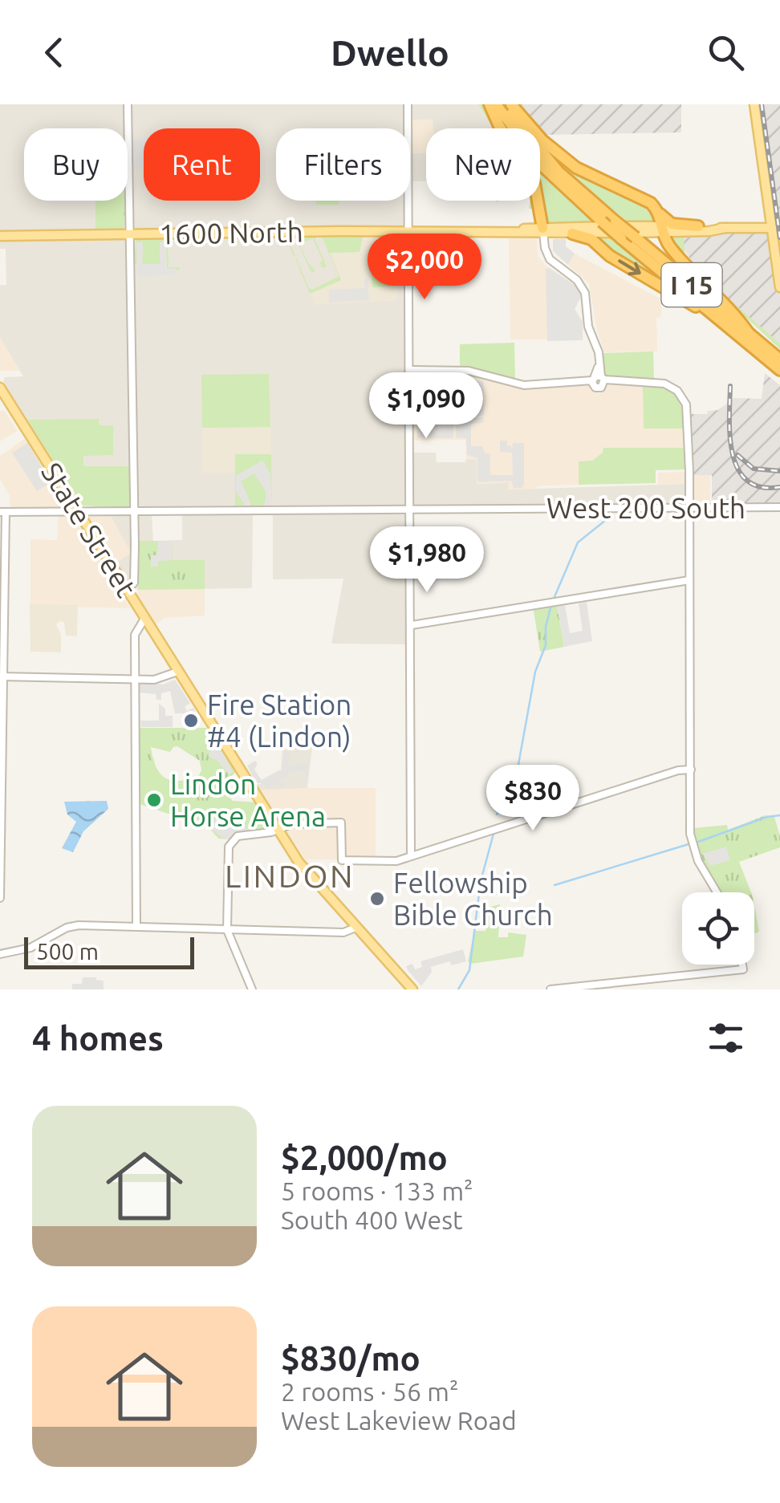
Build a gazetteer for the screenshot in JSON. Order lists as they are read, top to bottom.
{
  "streets": {
    "highway": ["I 15"],
    "main road": ["1600 North", "State Street"],
    "street": ["West 200 South"]
  },
  "crossings": [
    ["1600 North", "I 15"],
    ["West 200 South", "State Street"]
  ],
  "districts": ["LINDON"],
  "places": ["Fire Station #4 (Lindon)", "Lindon Horse Arena", "Fellowship Bible Church"],
  "scale_bar": "500 m",
  "page": {
    "header": "Dwello",
    "chip": [
      "Buy",
      "Rent",
      "Filters",
      "New"
    ],
    "price": [
      "$2,000",
      "$1,090",
      "$1,980",
      "$830"
    ],
    "scale": "500 m",
    "heading": "4 homes",
    "list": [
      {
        "name": "$2,000/mo",
        "note": "5 rooms · 133 m² · South 400 West"
      },
      {
        "name": "$830/mo",
        "note": "2 rooms · 56 m² · West Lakeview Road"
      }
    ]
  }
}
